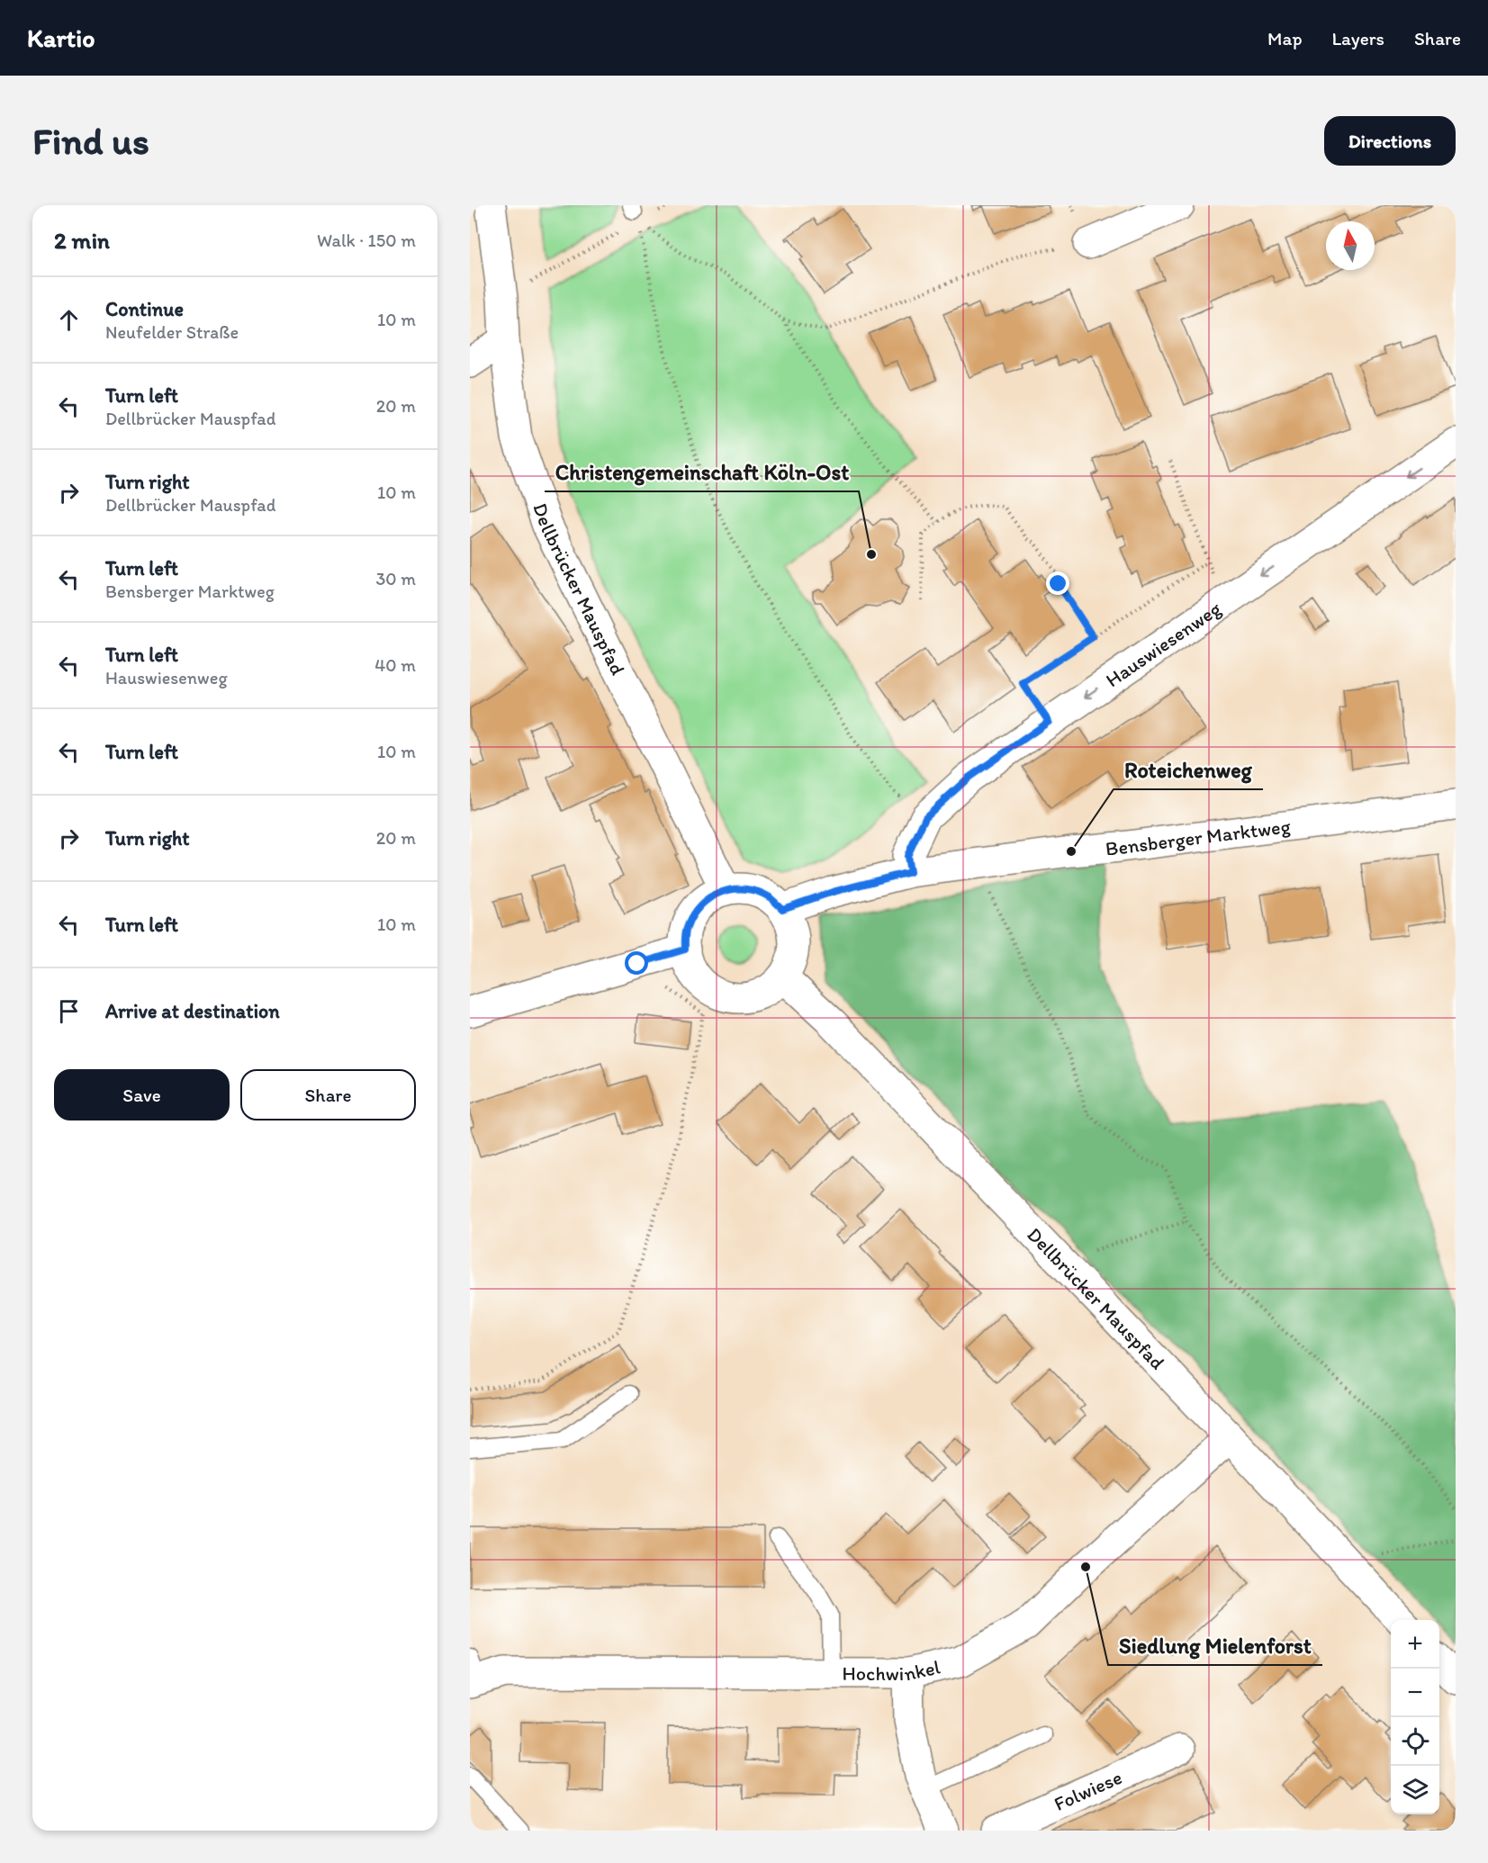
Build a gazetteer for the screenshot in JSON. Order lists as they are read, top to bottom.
{
  "streets": {
    "street": [
      "Dellbrücker Mauspfad",
      "Hauswiesenweg",
      "Bensberger Marktweg",
      "Hochwinkel",
      "Folwiese"
    ]
  },
  "crossings": [
    ["Dellbrücker Mauspfad", "Bensberger Marktweg"],
    ["Dellbrücker Mauspfad", "Hochwinkel"],
    ["Hauswiesenweg", "Bensberger Marktweg"]
  ],
  "one_way": ["Hauswiesenweg"],
  "places": ["Christengemeinschaft Köln-Ost", "Roteichenweg", "Siedlung Mielenforst"],
  "north": "top",
  "page": {
    "header": "Kartio",
    "nav": ["Map", "Layers", "Share"],
    "buttons": [
      "Directions",
      ["Save", "Share"]
    ],
    "title": "Find us",
    "heading": ["2 min", "Walk · 150 m"],
    "list": [
      ["Continue", "Neufelder Straße", "10 m"],
      ["Turn left", "Dellbrücker Mauspfad", "20 m"],
      ["Turn right", "Dellbrücker Mauspfad", "10 m"],
      ["Turn left", "Bensberger Marktweg", "30 m"],
      ["Turn left", "Hauswiesenweg", "40 m"],
      ["Turn left", "10 m"],
      ["Turn right", "20 m"],
      ["Turn left", "10 m"],
      "Arrive at destination"
    ],
    "map_buttons": ["+", "−"]
  }
}
